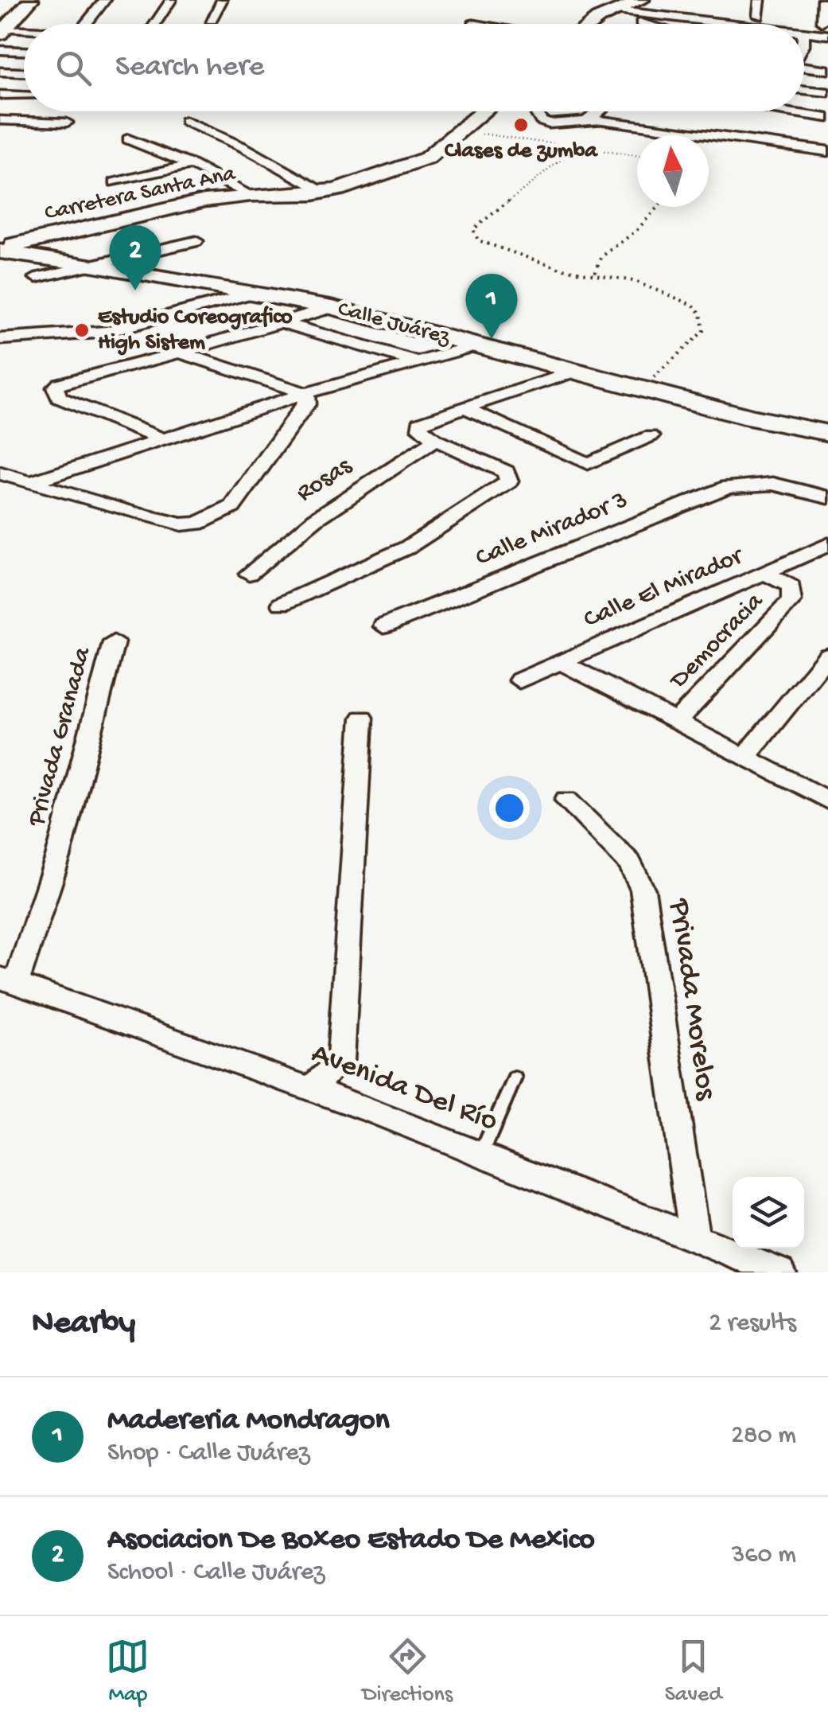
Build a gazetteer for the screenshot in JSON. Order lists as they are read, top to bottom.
{
  "streets": {
    "street": [
      "Carretera Santa Ana",
      "Calle Juárez",
      "Rosas",
      "Calle Mirador 3",
      "Calle El Mirador",
      "Democracia",
      "Privada Granada",
      "Privada Morelos",
      "Avenida Del Río"
    ]
  },
  "crossings": [
    ["Carretera Santa Ana", "Calle Juárez"],
    ["Calle El Mirador", "Democracia"],
    ["Privada Granada", "Avenida Del Río"],
    ["Privada Morelos", "Avenida Del Río"]
  ],
  "places": ["Clases de zumba", "Estudio Coreografico High Sistem"],
  "north": "top",
  "page": {
    "search": "Search here",
    "pins": ["2", "1"],
    "heading": ["Nearby", "2 results"],
    "list": [
      {
        "mark": "1",
        "name": "Madereria Mondragon",
        "note": "Shop · Calle Juárez",
        "value": "280 m"
      },
      {
        "mark": "2",
        "name": "Asociacion De Boxeo Estado De Mexico",
        "note": "School · Calle Juárez",
        "value": "360 m"
      }
    ],
    "nav": ["Map", "Directions", "Saved"]
  }
}
